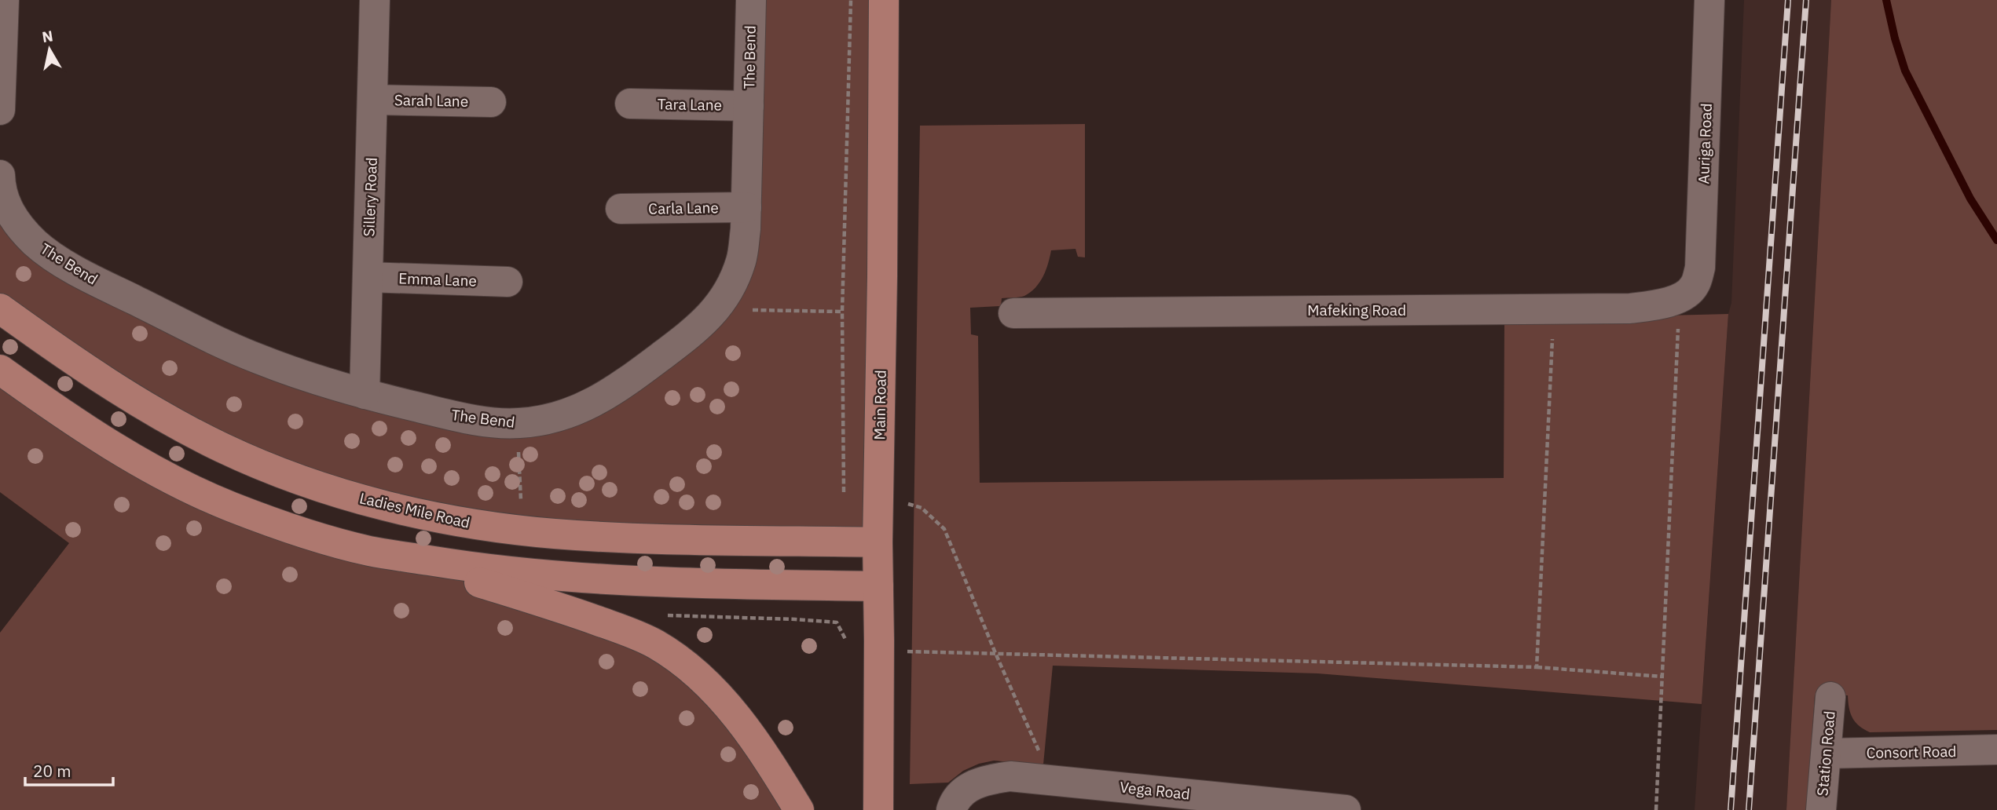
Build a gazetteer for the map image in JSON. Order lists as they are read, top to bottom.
{
  "streets": {
    "main road": ["Main Road", "Ladies Mile Road"],
    "street": [
      "The Bend",
      "Sarah Lane",
      "Tara Lane",
      "Auriga Road",
      "Sillery Road",
      "Carla Lane",
      "Emma Lane",
      "Mafeking Road",
      "Consort Road",
      "Station Road",
      "Vega Road"
    ]
  },
  "crossings": [
    ["The Bend", "Tara Lane"],
    ["The Bend", "Sillery Road"],
    ["The Bend", "Carla Lane"],
    ["Sarah Lane", "Sillery Road"],
    ["Auriga Road", "Mafeking Road"],
    ["Sillery Road", "Emma Lane"],
    ["Main Road", "Ladies Mile Road"],
    ["Consort Road", "Station Road"]
  ],
  "scale_bar": "20 m",
  "north": "top"
}
